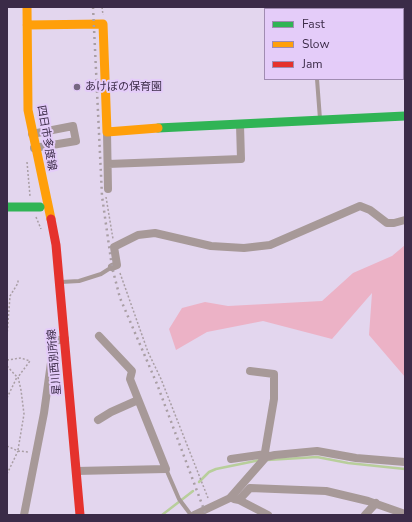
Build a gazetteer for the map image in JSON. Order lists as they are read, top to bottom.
{
  "streets": {
    "main road": ["四日市多度線", "星川西別所線"]
  },
  "crossings": [
    ["四日市多度線", "星川西別所線"]
  ],
  "places": ["あけぼの保育園"],
  "legend": ["Fast", "Slow", "Jam"]
}
